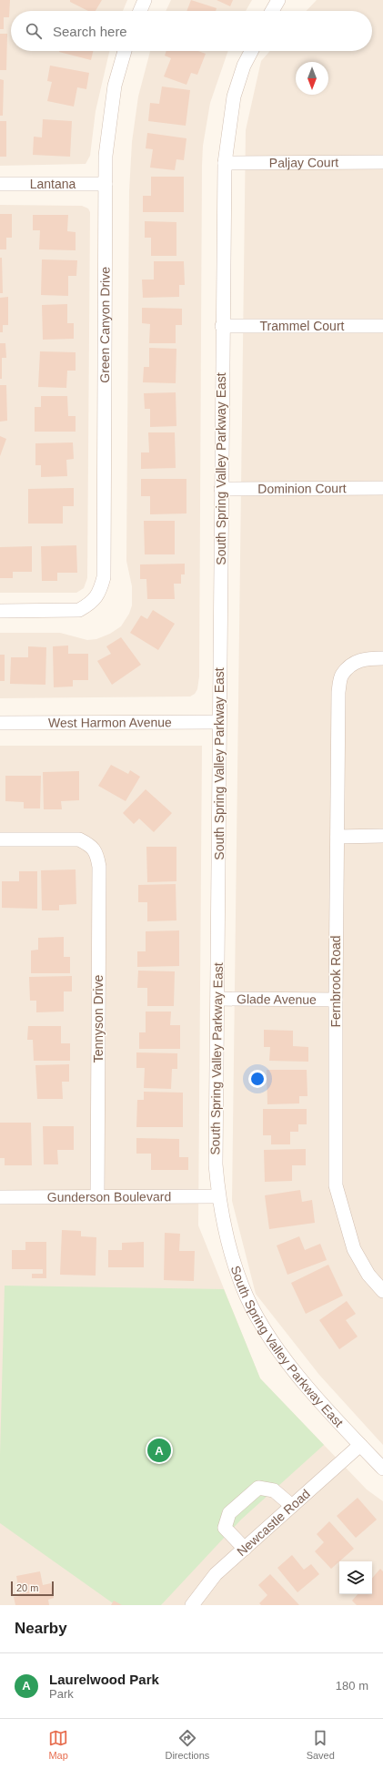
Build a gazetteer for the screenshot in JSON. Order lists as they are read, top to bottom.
{
  "streets": {
    "street": [
      "Paljay Court",
      "Lantana",
      "Green Canyon Drive",
      "Trammel Court",
      "South Spring Valley Parkway East",
      "Dominion Court",
      "West Harmon Avenue",
      "Fernbrook Road",
      "Glade Avenue",
      "Tennyson Drive",
      "Gunderson Boulevard",
      "Newcastle Road"
    ]
  },
  "crossings": [
    ["Paljay Court", "South Spring Valley Parkway East"],
    ["Lantana", "Green Canyon Drive"],
    ["Trammel Court", "South Spring Valley Parkway East"],
    ["South Spring Valley Parkway East", "Dominion Court"],
    ["South Spring Valley Parkway East", "West Harmon Avenue"],
    ["South Spring Valley Parkway East", "Glade Avenue"],
    ["South Spring Valley Parkway East", "Gunderson Boulevard"],
    ["South Spring Valley Parkway East", "Newcastle Road"],
    ["Fernbrook Road", "Glade Avenue"],
    ["Tennyson Drive", "Gunderson Boulevard"]
  ],
  "scale_bar": "20 m",
  "north": "bottom",
  "page": {
    "search": "Search here",
    "pins": "A",
    "scale": "20 m",
    "heading": "Nearby",
    "list": [
      {
        "mark": "A",
        "name": "Laurelwood Park",
        "note": "Park",
        "value": "180 m"
      }
    ],
    "nav": ["Map", "Directions", "Saved"]
  }
}
